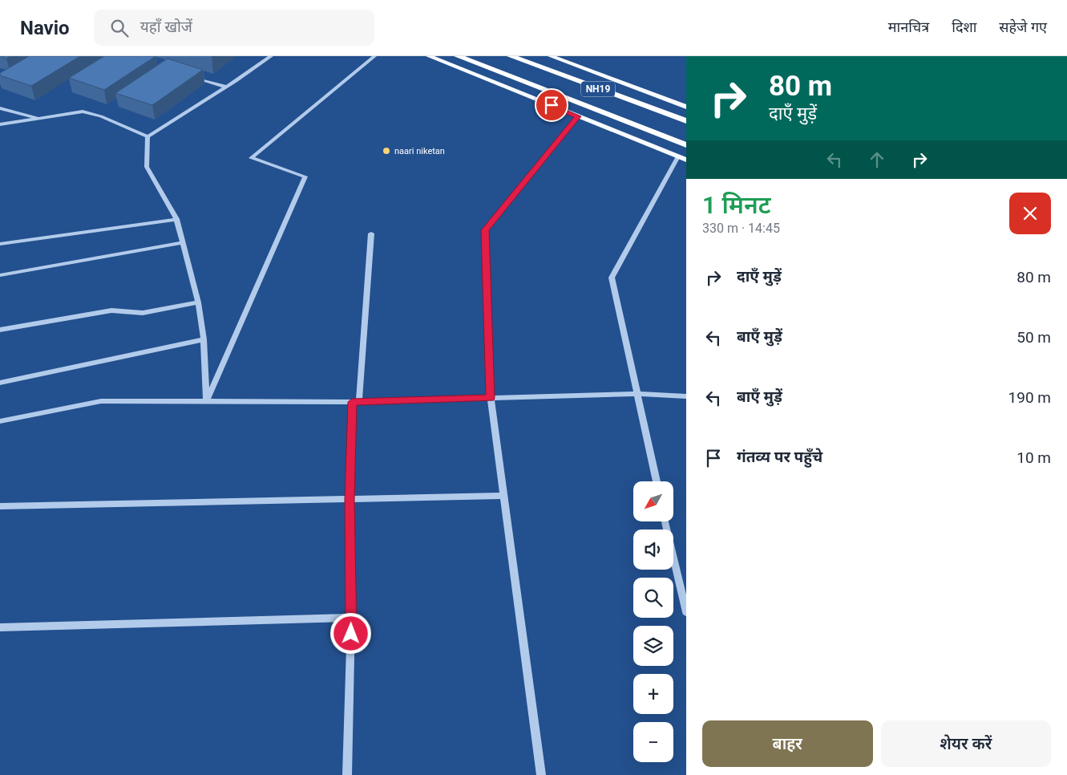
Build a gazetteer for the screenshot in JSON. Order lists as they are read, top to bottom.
{
  "streets": {
    "highway": ["NH19"]
  },
  "places": ["naari niketan"],
  "north": "bottom left",
  "page": {
    "header": "Navio",
    "search": "यहाँ खोजें",
    "nav": ["मानचित्र", "दिशा", "सहेजे गए"],
    "turn": ["80 m", "दाएँ मुड़ें"],
    "heading": ["1 मिनट", "330 m · 14:45"],
    "list": [
      {
        "name": "दाएँ मुड़ें",
        "value": "80 m"
      },
      {
        "name": "बाएँ मुड़ें",
        "value": "50 m"
      },
      {
        "name": "बाएँ मुड़ें",
        "value": "190 m"
      },
      {
        "name": "गंतव्य पर पहुँचे",
        "value": "10 m"
      }
    ],
    "map_buttons": ["+", "−"],
    "buttons": ["बाहर", "शेयर करें"]
  }
}
